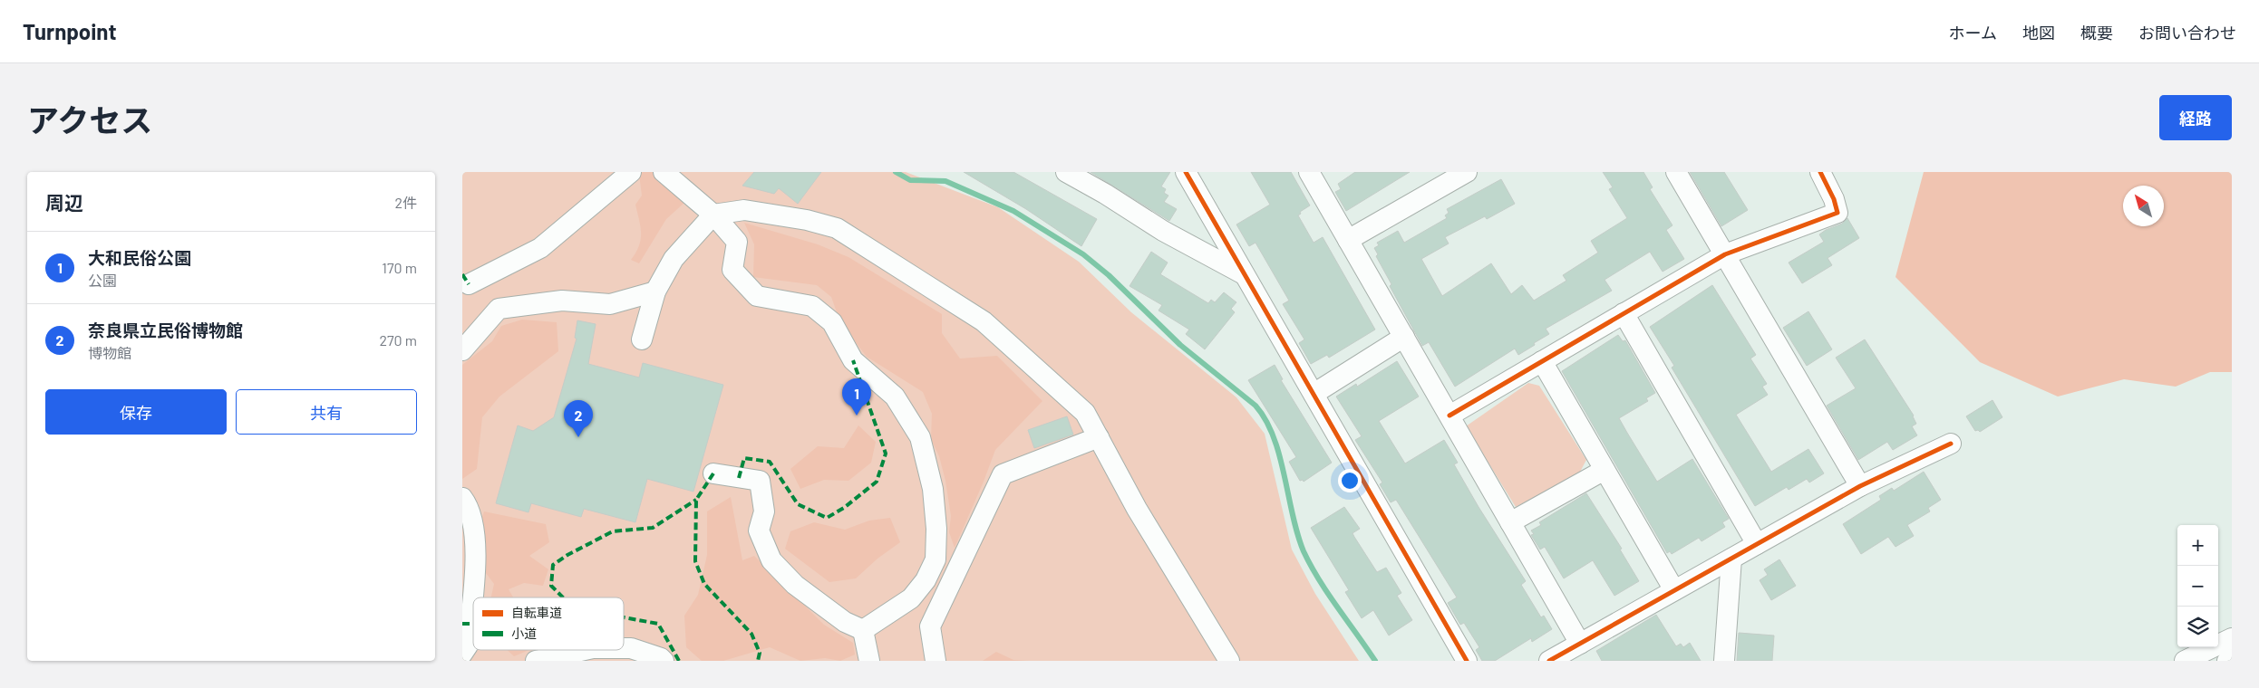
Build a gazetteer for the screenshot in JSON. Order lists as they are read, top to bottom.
{
  "legend": ["自転車道", "小道"],
  "north": "top left",
  "page": {
    "header": "Turnpoint",
    "nav": [
      "ホーム",
      "地図",
      "概要",
      "お問い合わせ"
    ],
    "title": "アクセス",
    "buttons": [
      "経路",
      ["保存", "共有"]
    ],
    "heading": ["周辺", "2件"],
    "list": [
      {
        "mark": "1",
        "name": "大和民俗公園",
        "note": "公園",
        "value": "170 m"
      },
      {
        "mark": "2",
        "name": "奈良県立民俗博物館",
        "note": "博物館",
        "value": "270 m"
      }
    ],
    "pins": ["1", "2"],
    "map_buttons": ["+", "−"]
  }
}
